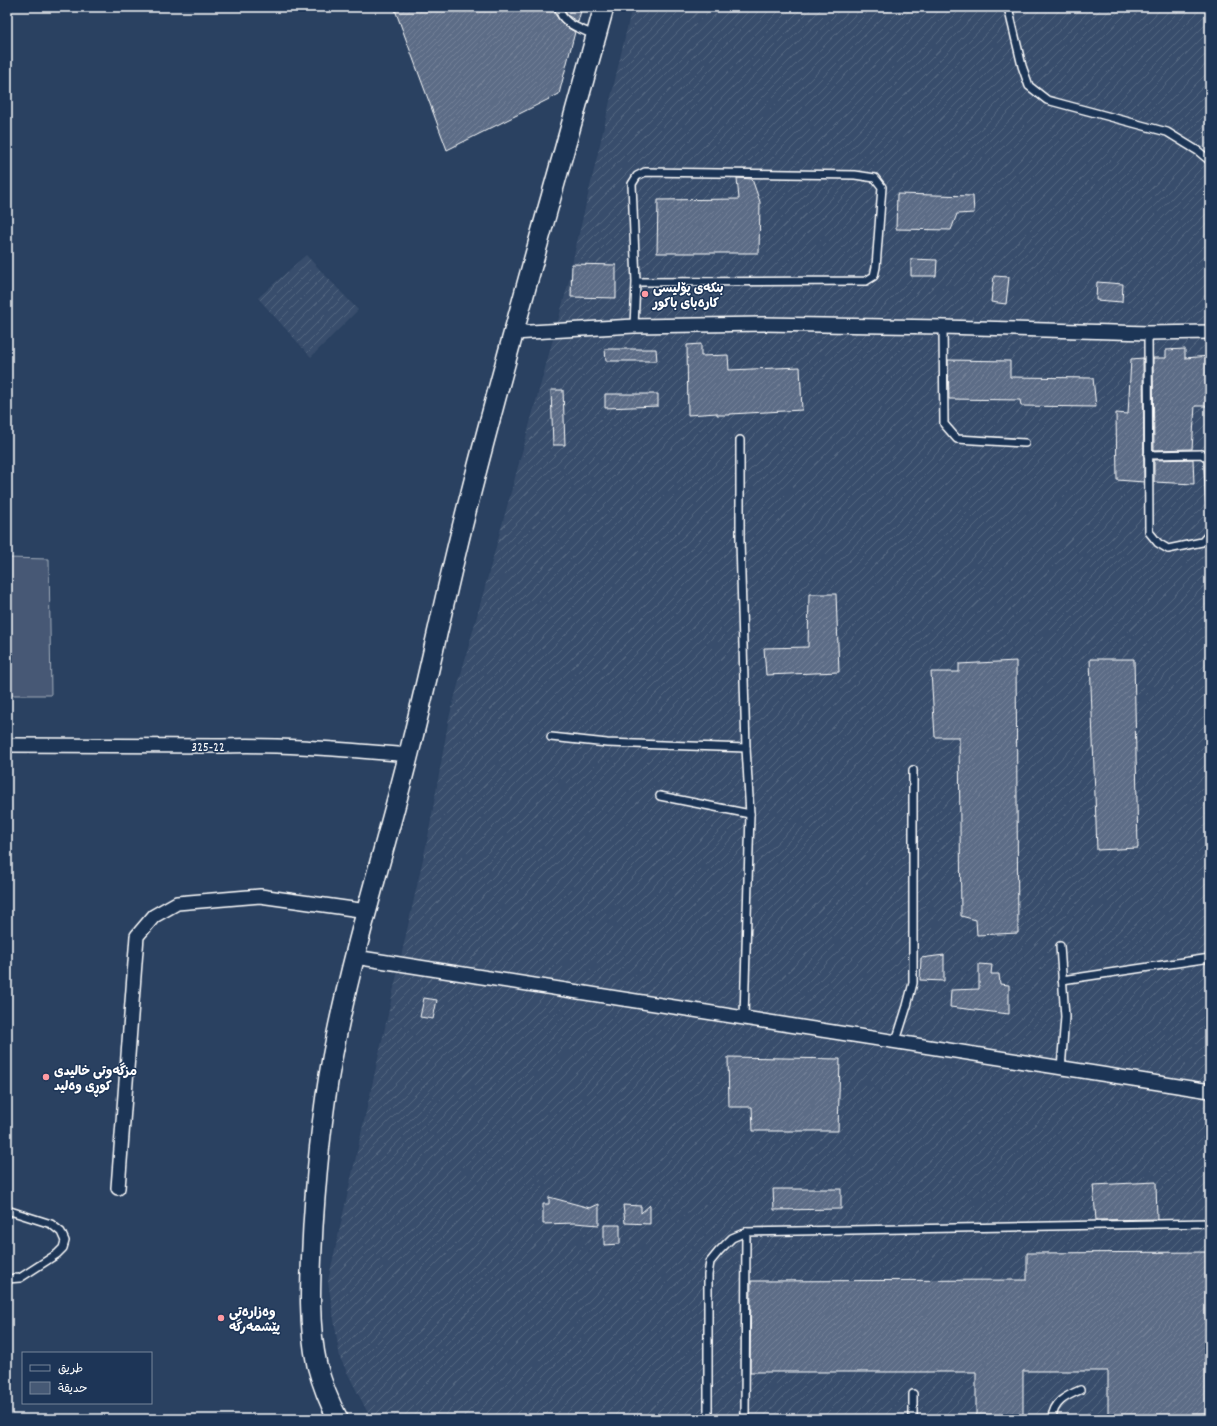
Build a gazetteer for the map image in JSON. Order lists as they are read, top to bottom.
{
  "streets": {
    "street": ["325-22"]
  },
  "places": ["بنکەی پۆلیسی کارەبای باکور", "مزگەوتی خالیدی کوڕی وەلید", "وەزارەتی پێشمەرگە"],
  "legend": ["طريق", "حديقة"]
}
